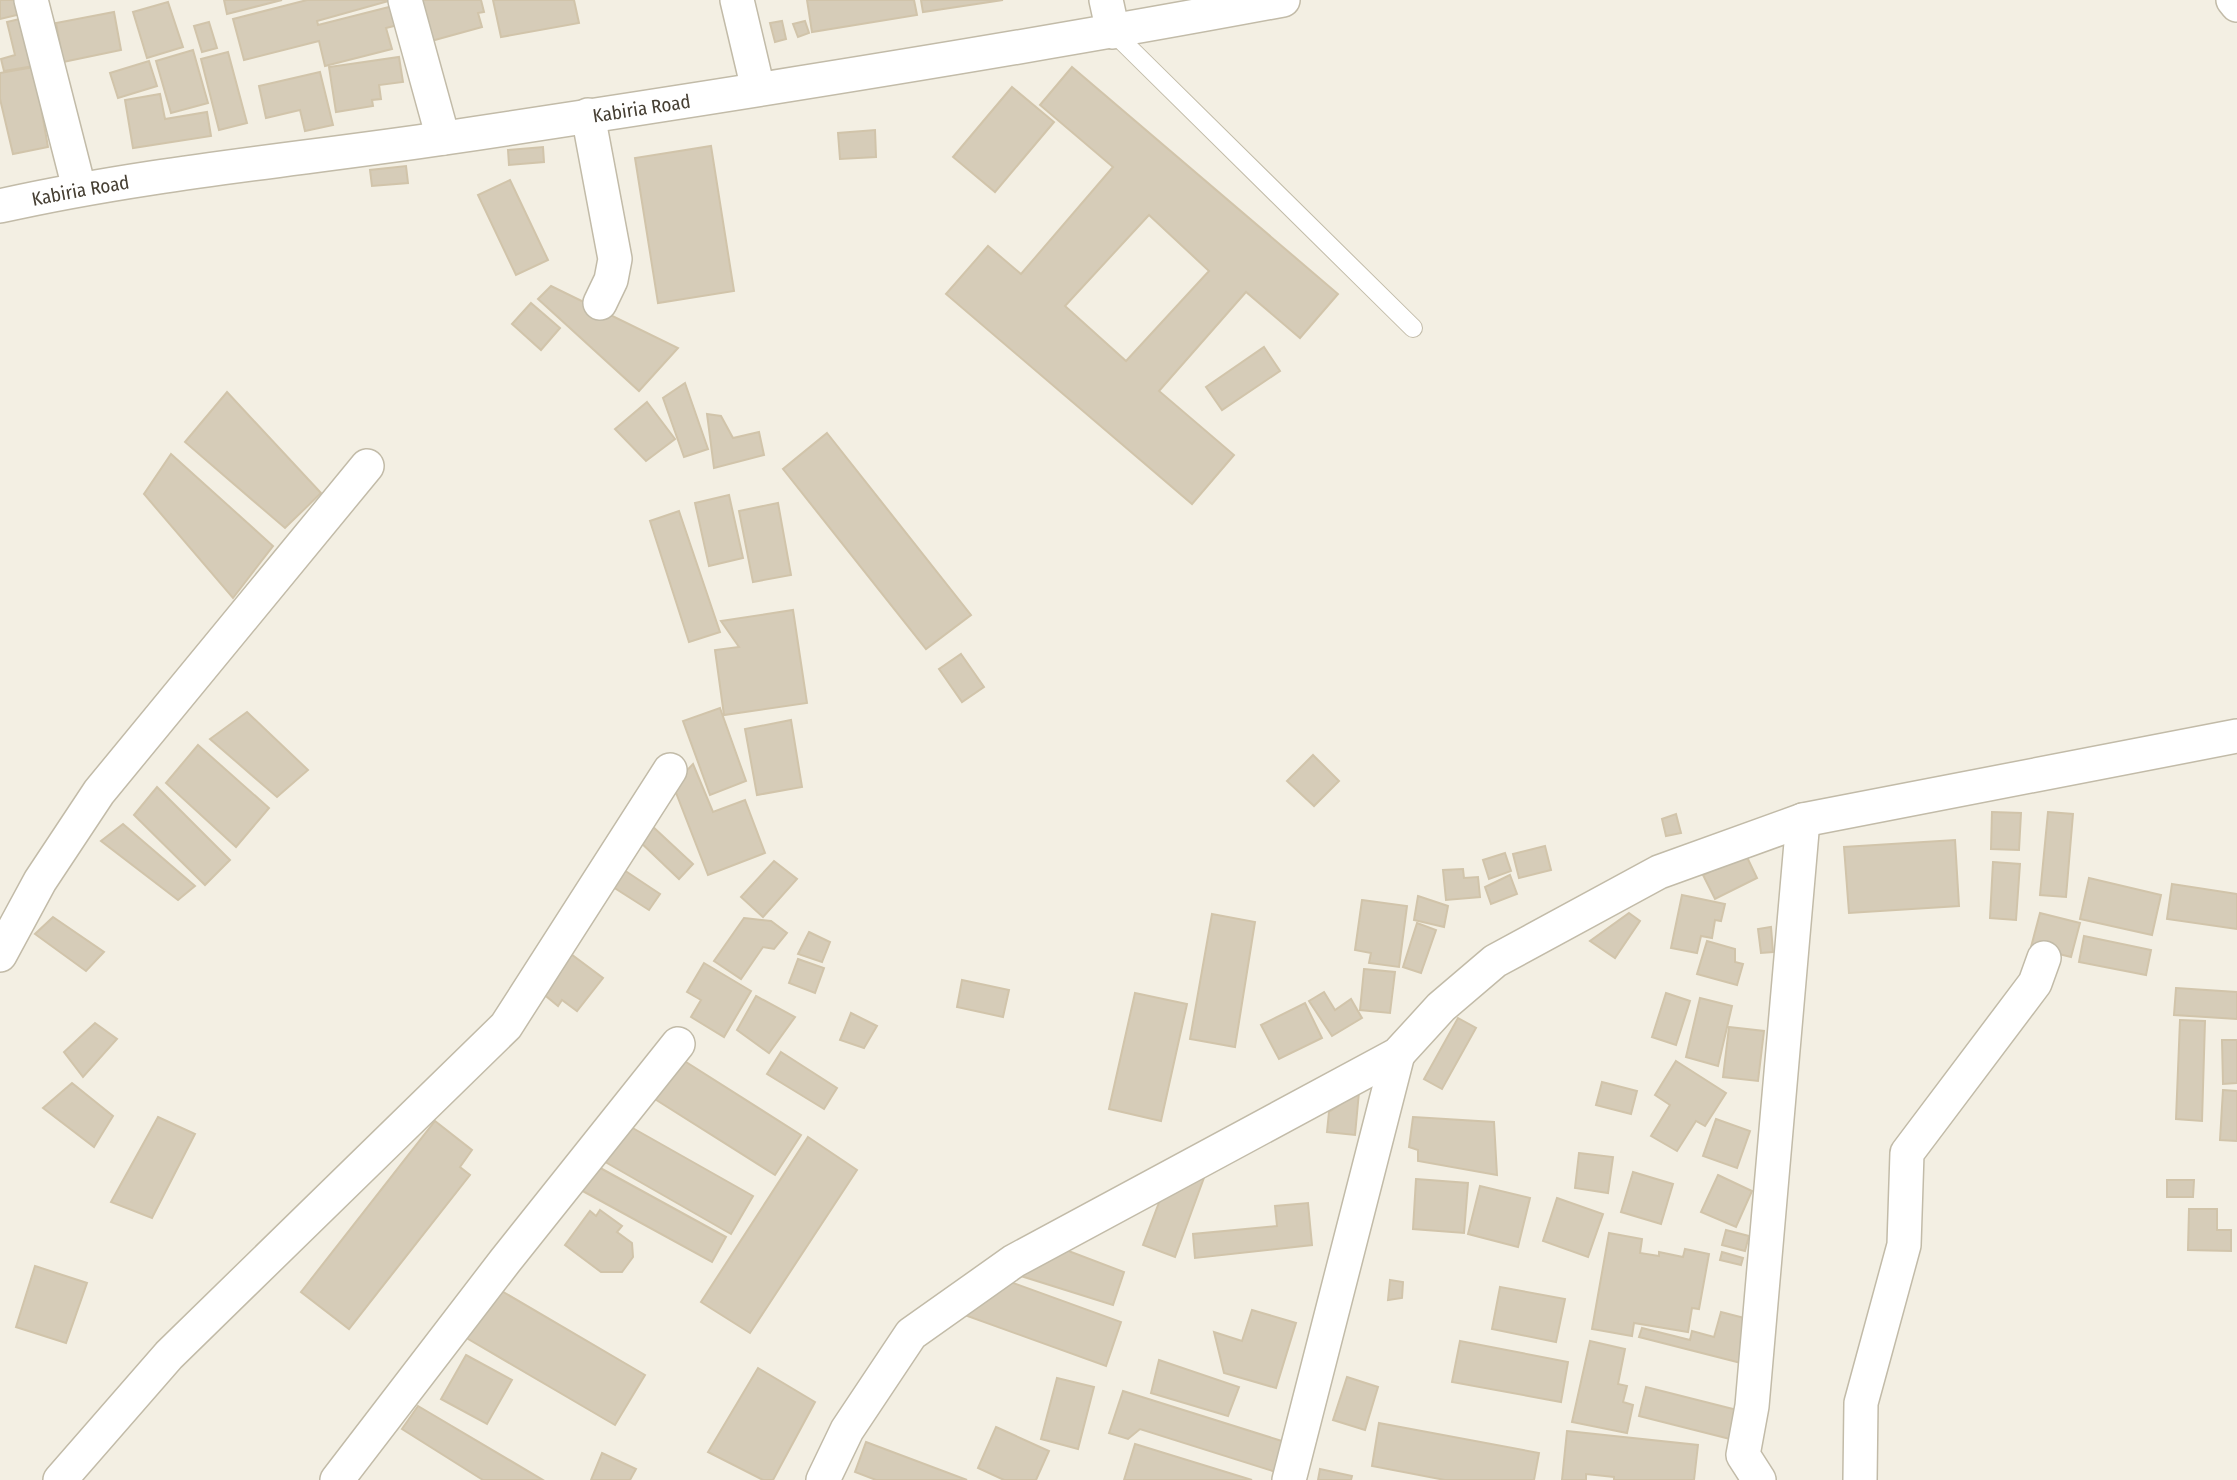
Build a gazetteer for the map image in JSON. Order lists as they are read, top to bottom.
{
  "streets": {
    "street": ["Kabiria Road"]
  }
}
